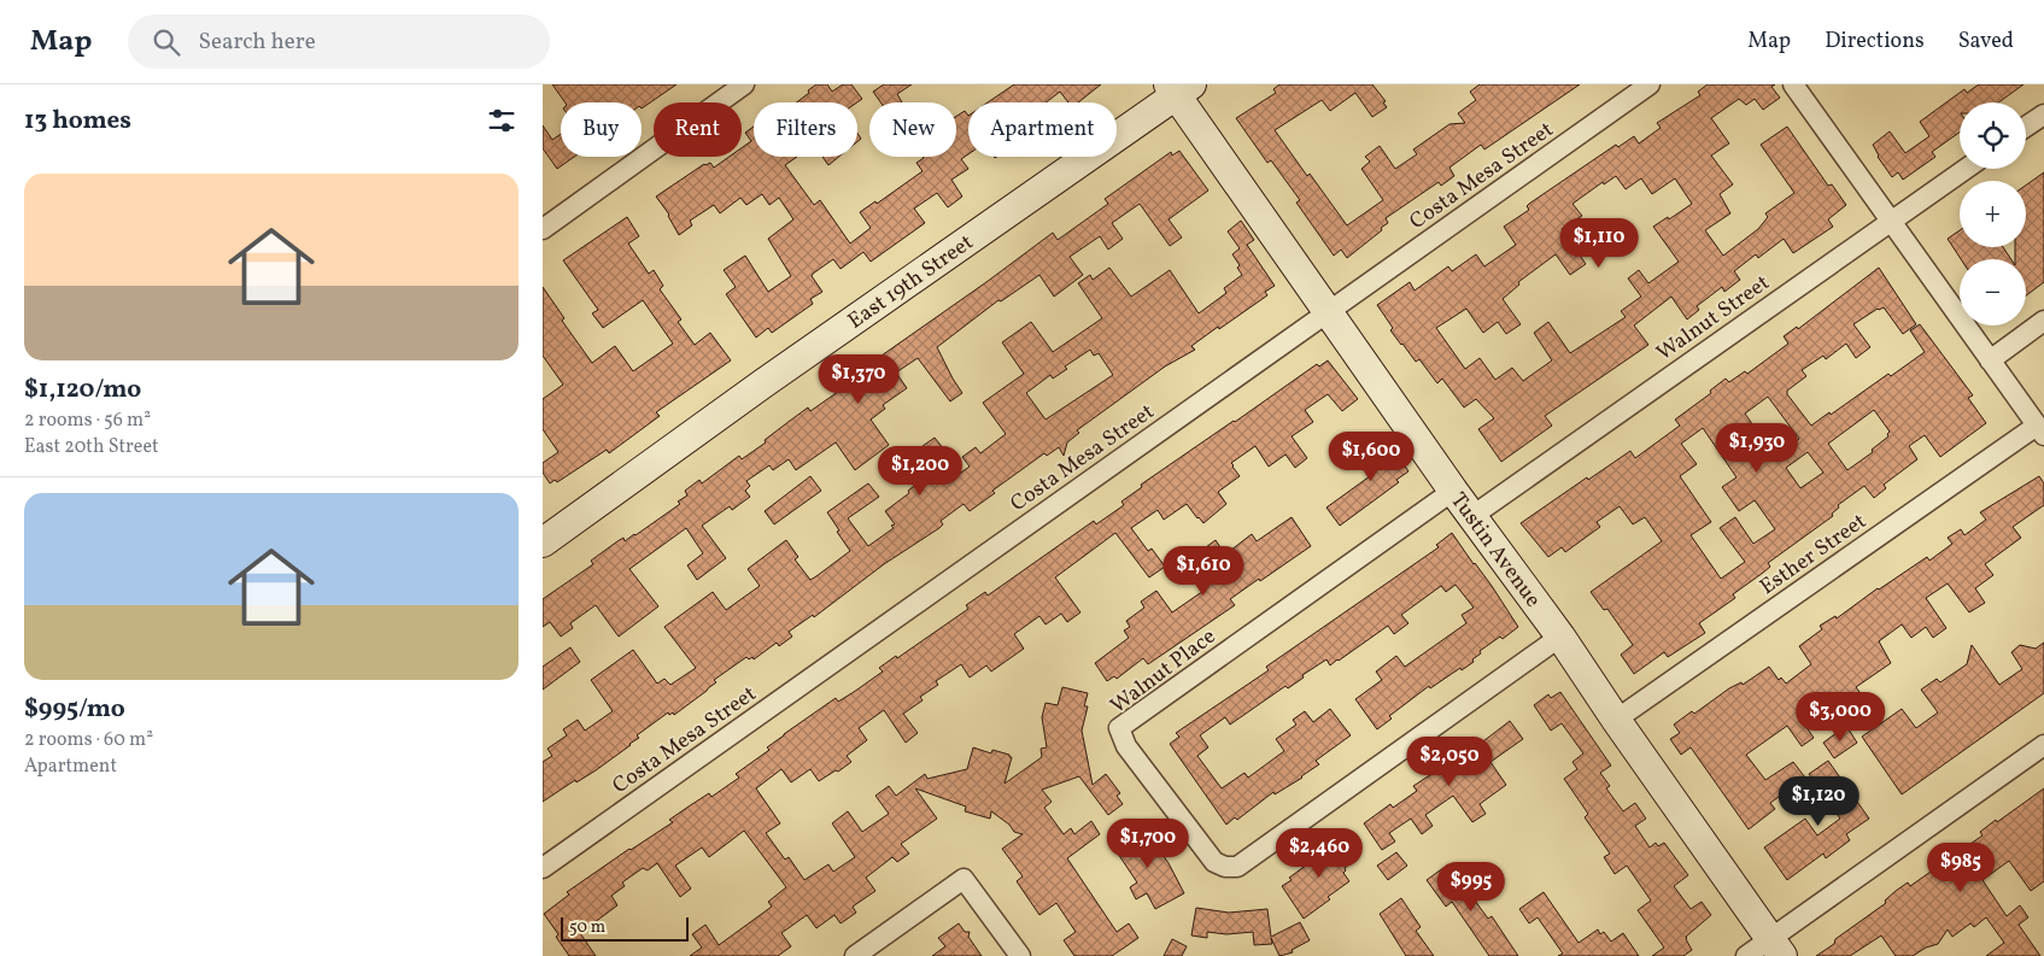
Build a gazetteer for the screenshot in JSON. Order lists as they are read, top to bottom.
{
  "streets": {
    "street": [
      "Costa Mesa Street",
      "East 19th Street",
      "Walnut Street",
      "Tustin Avenue",
      "Esther Street",
      "Walnut Place"
    ]
  },
  "crossings": [
    ["Costa Mesa Street", "Tustin Avenue"],
    ["East 19th Street", "Tustin Avenue"],
    ["Walnut Street", "Tustin Avenue"],
    ["Tustin Avenue", "Esther Street"],
    ["Tustin Avenue", "Walnut Place"]
  ],
  "scale_bar": "50 m",
  "page": {
    "header": "Map",
    "search": "Search here",
    "nav": ["Map", "Directions", "Saved"],
    "heading": "13 homes",
    "map_buttons": ["+", "−"],
    "chip": [
      "Buy",
      "Rent",
      "Filters",
      "New",
      "Apartment"
    ],
    "list": [
      {
        "name": "$1,120/mo",
        "note": "2 rooms · 56 m² · East 20th Street"
      },
      {
        "name": "$995/mo",
        "note": "2 rooms · 60 m² · Apartment"
      }
    ],
    "price": [
      "$1,110",
      "$1,370",
      "$1,930",
      "$1,600",
      "$1,200",
      "$1,610",
      "$3,000",
      "$2,050",
      "$1,120",
      "$1,700",
      "$2,460",
      "$985",
      "$995"
    ],
    "scale": "50 m"
  }
}
